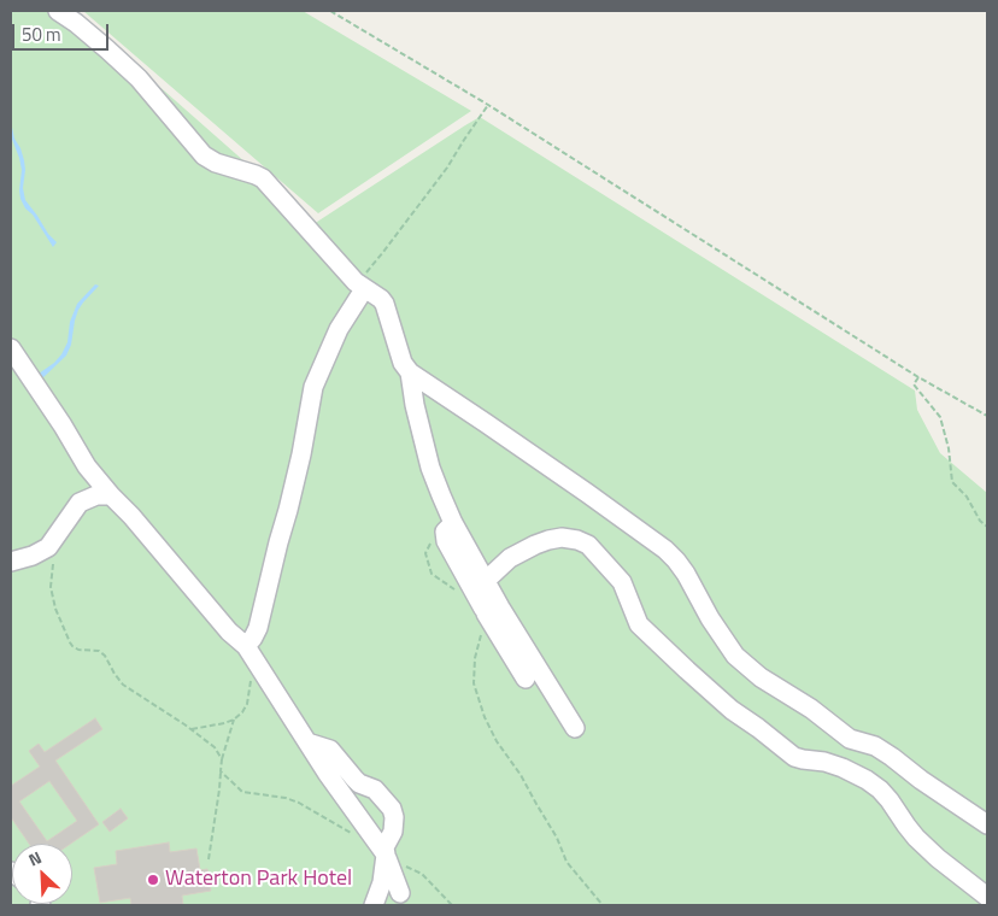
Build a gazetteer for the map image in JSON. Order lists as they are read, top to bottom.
{
  "places": ["Waterton Park Hotel"],
  "scale_bar": "50 m",
  "north": "top left"
}
